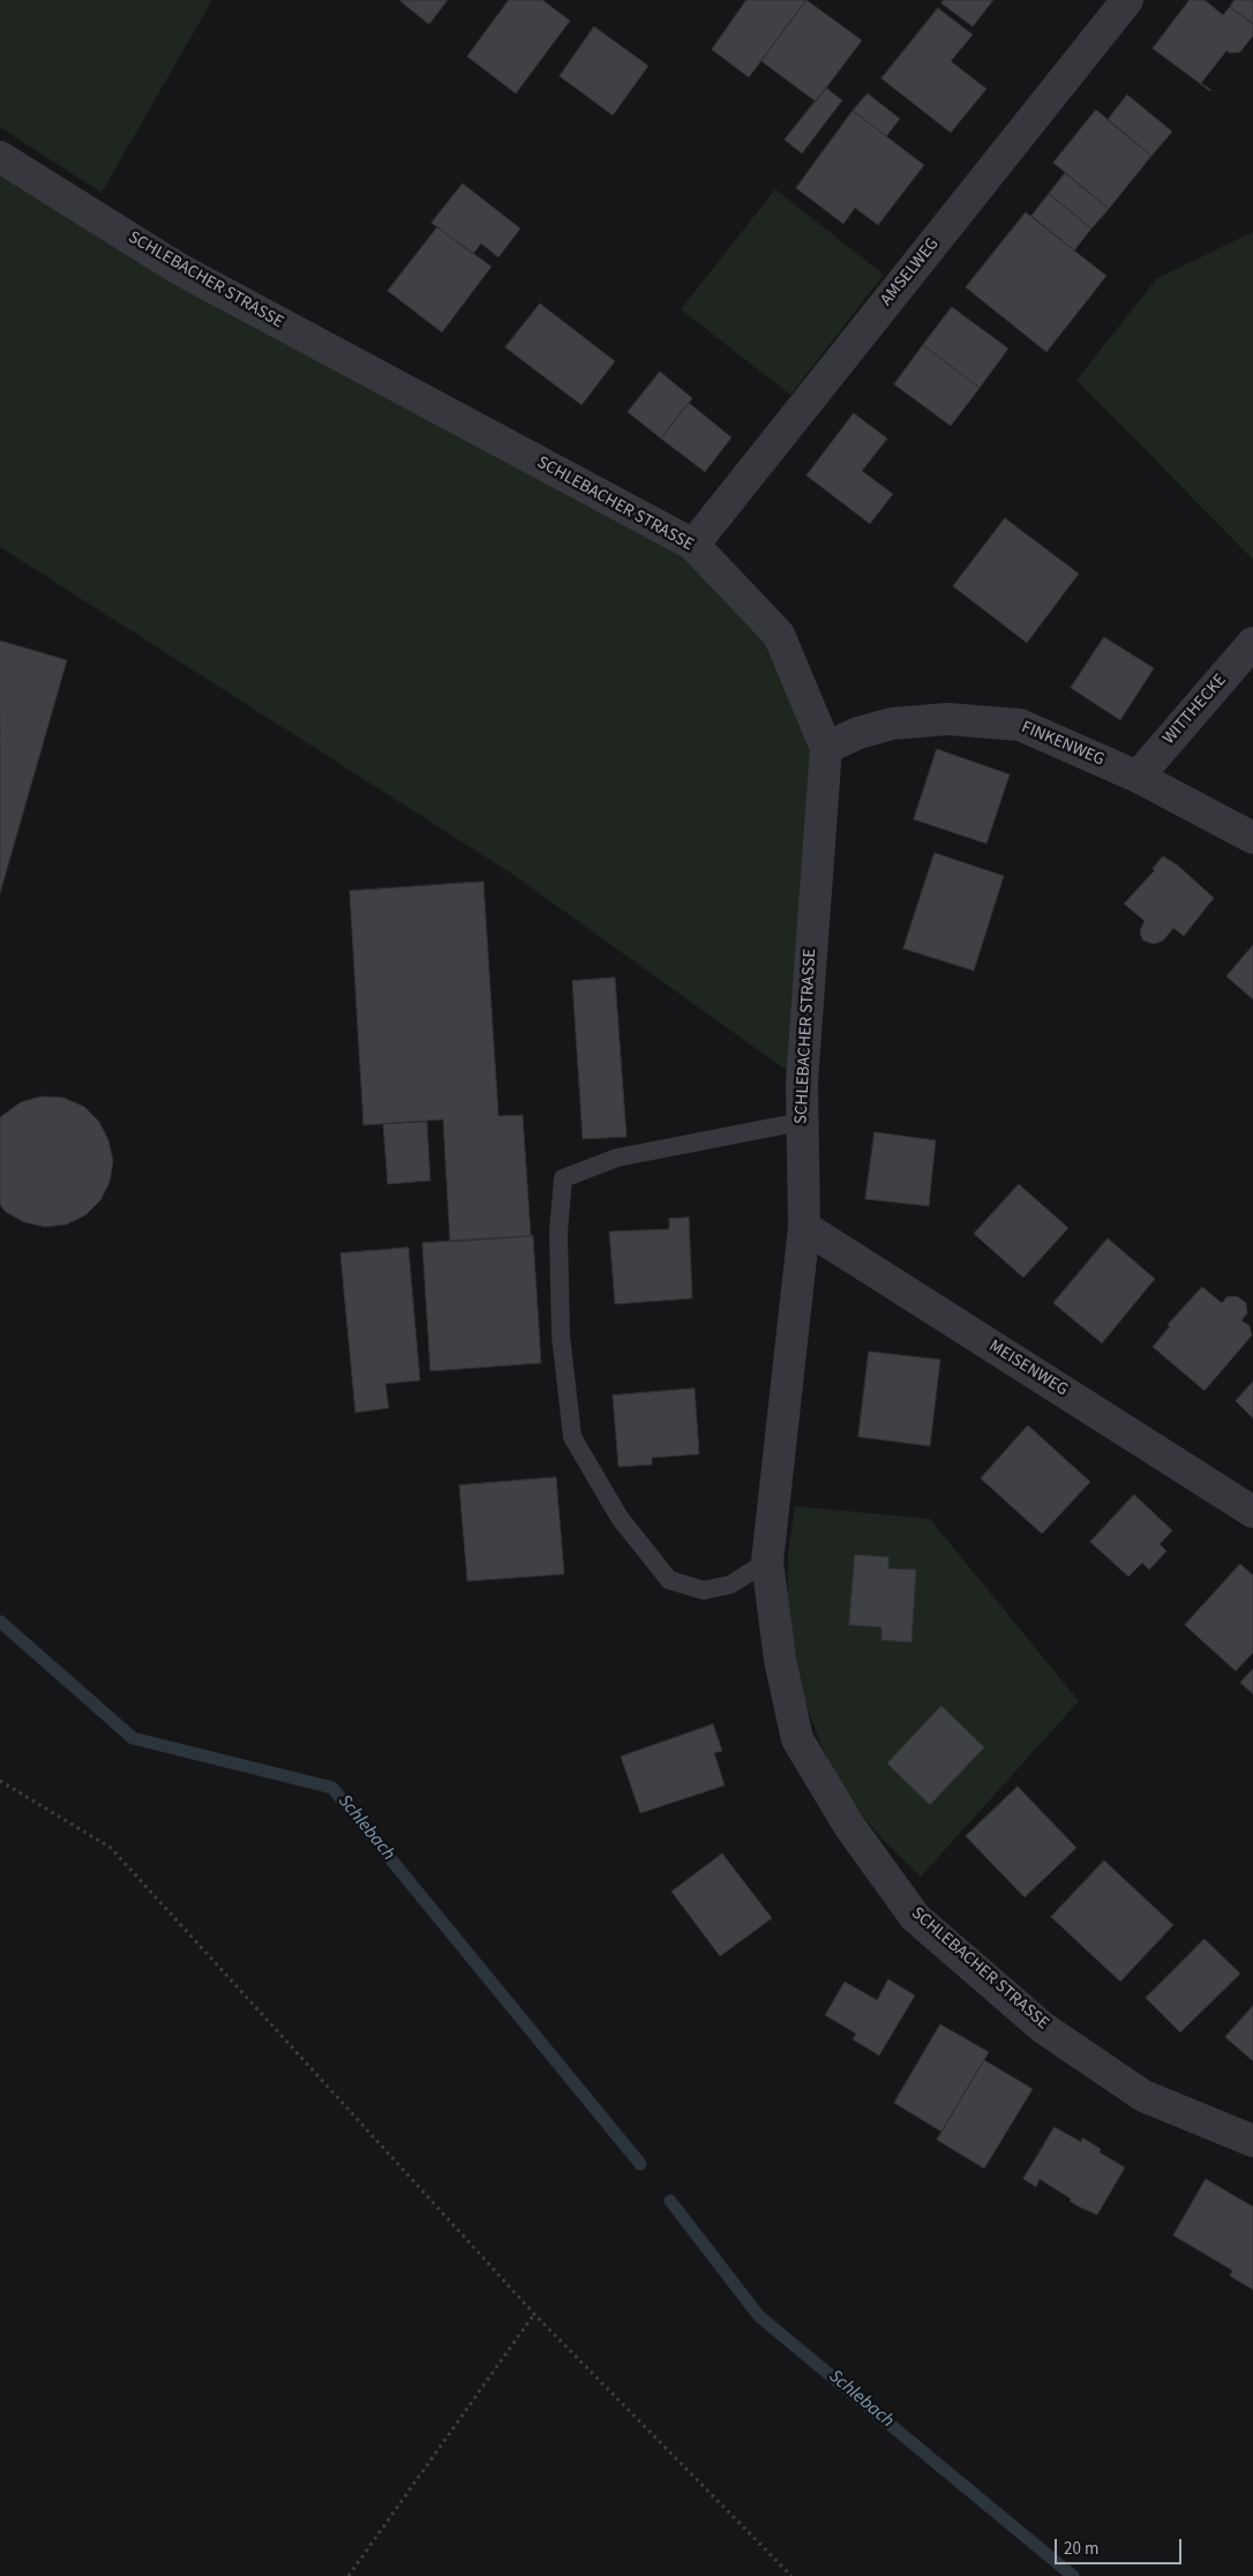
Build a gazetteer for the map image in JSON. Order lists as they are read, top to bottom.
{
  "streets": {
    "street": [
      "AMSELWEG",
      "SCHLEBACHER STRASSE",
      "WITTHECKE",
      "FINKENWEG",
      "MEISENWEG"
    ]
  },
  "crossings": [
    ["AMSELWEG", "SCHLEBACHER STRASSE"],
    ["SCHLEBACHER STRASSE", "FINKENWEG"],
    ["SCHLEBACHER STRASSE", "MEISENWEG"],
    ["WITTHECKE", "FINKENWEG"]
  ],
  "water": ["Schlebach"],
  "scale_bar": "20 m"
}
